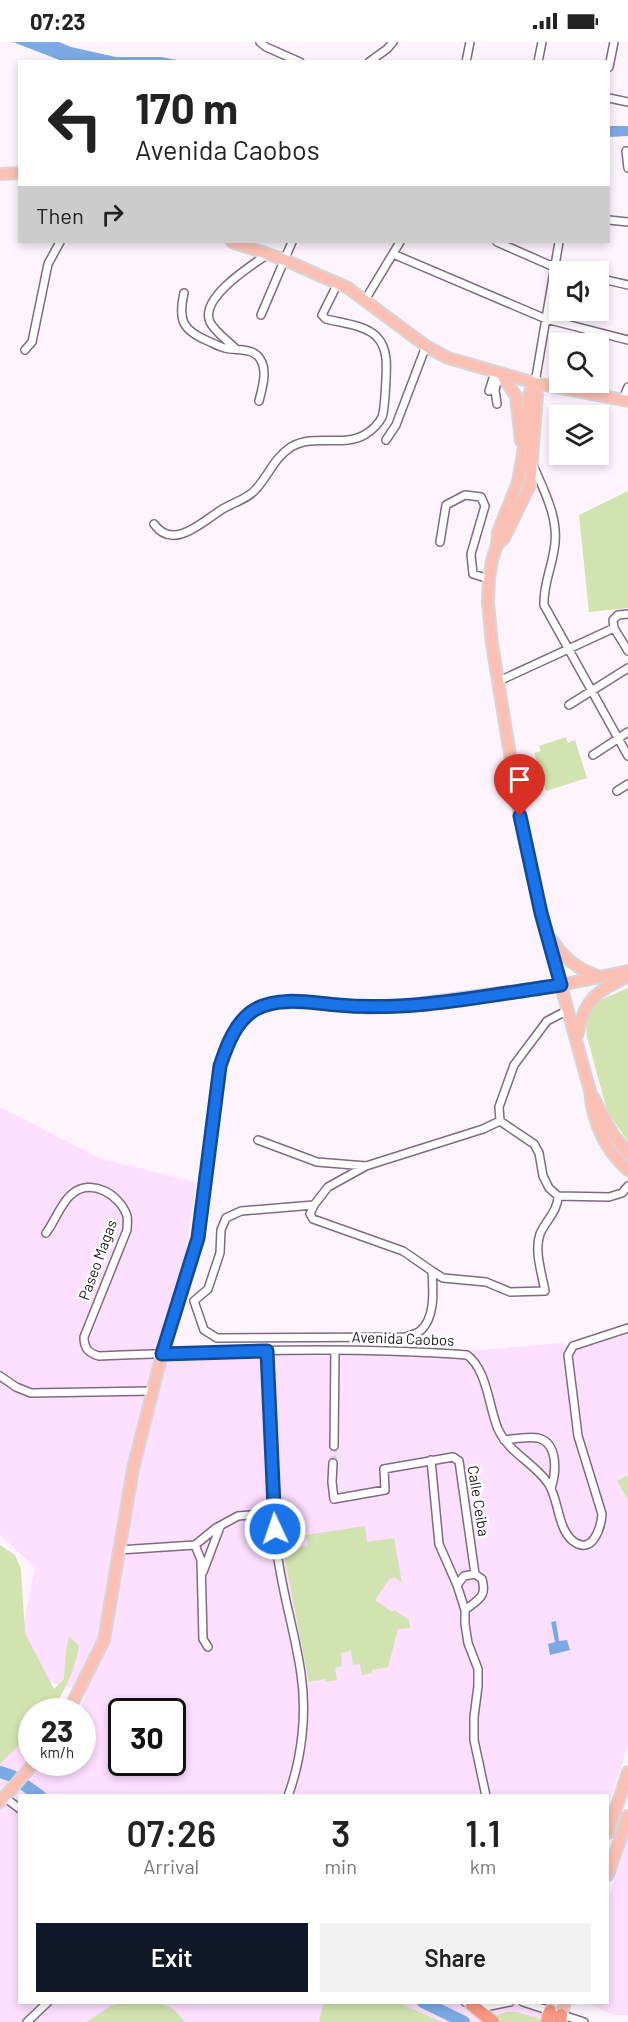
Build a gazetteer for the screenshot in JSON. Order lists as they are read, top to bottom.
{
  "streets": {
    "street": ["Paseo Magas", "Avenida Caobos", "Calle Ceiba"]
  },
  "crossings": [
    ["Paseo Magas", "Avenida Caobos"]
  ],
  "page": {
    "status": "07:23",
    "turn": ["170 m", "Avenida Caobos"],
    "then": "Then",
    "speed": "23 km/h",
    "limit": "30",
    "eta": [
      "07:26",
      "Arrival",
      "3",
      "min",
      "1.1",
      "km"
    ],
    "buttons": ["Exit", "Share"]
  }
}
